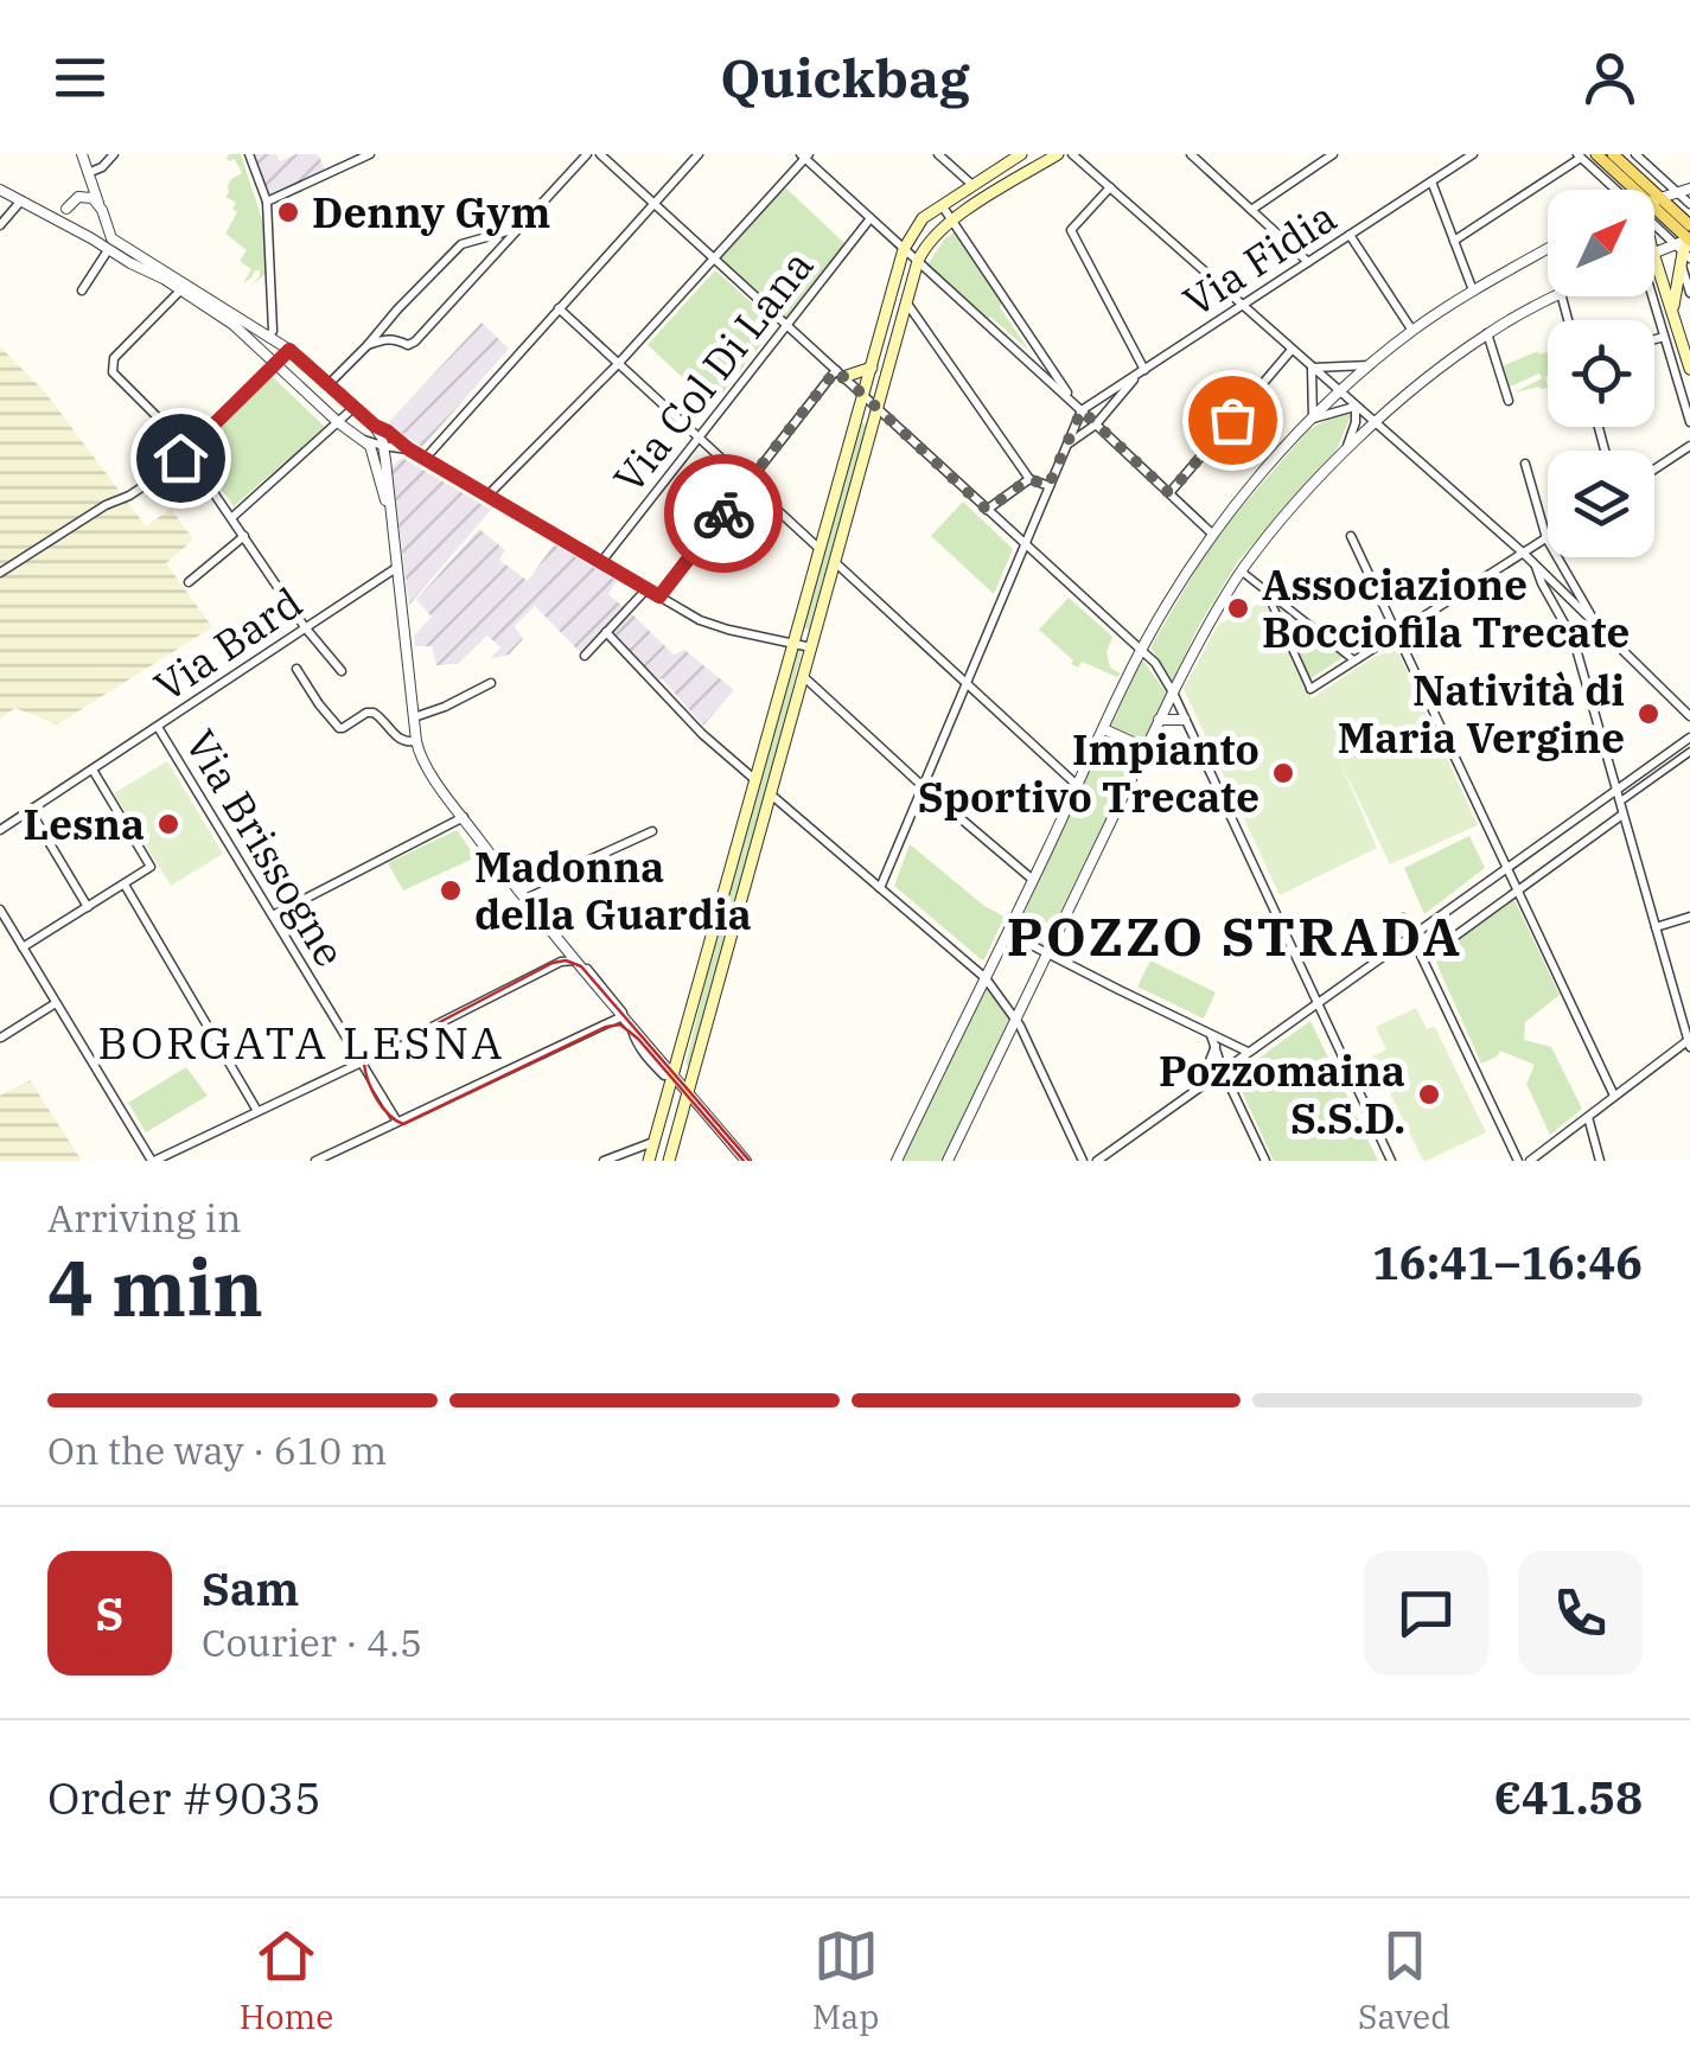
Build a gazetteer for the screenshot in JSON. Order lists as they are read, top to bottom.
{
  "streets": {
    "street": [
      "Via Fidia",
      "Via Col Di Lana",
      "Via Bard",
      "Via Brissogne"
    ]
  },
  "crossings": [
    ["Via Bard", "Via Brissogne"]
  ],
  "districts": ["POZZO STRADA", "BORGATA LESNA"],
  "places": [
    "Denny Gym",
    "Associazione Bocciofila Trecate",
    "Natività di Maria Vergine",
    "Impianto Sportivo Trecate",
    "Lesna",
    "Madonna della Guardia",
    "Pozzomaina S.S.D."
  ],
  "north": "top right",
  "page": {
    "header": "Quickbag",
    "heading": ["4 min", "Arriving in", "16:41–16:46"],
    "panel": [
      "Sam",
      "Courier · 4.5",
      "Order #9035",
      "€41.58"
    ],
    "bar": "On the way · 610 m",
    "round": "S",
    "tabs": ["Home", "Map", "Saved"]
  }
}
